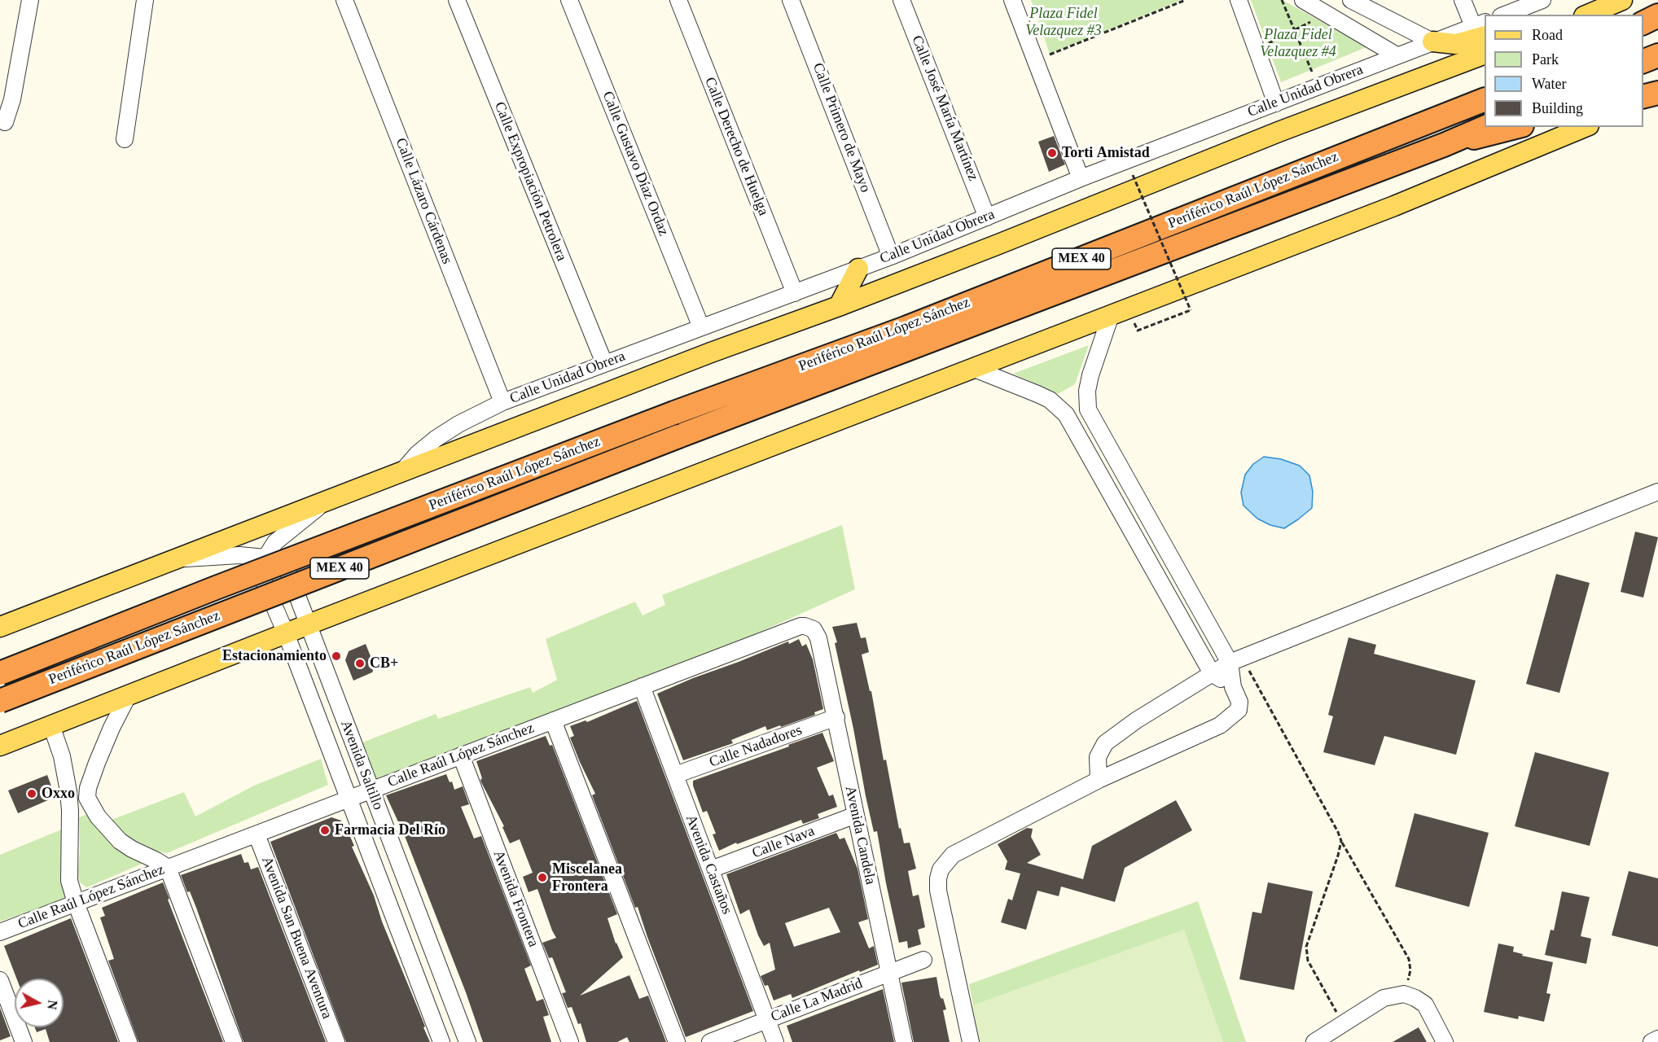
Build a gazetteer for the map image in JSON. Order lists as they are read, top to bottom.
{
  "streets": {
    "highway": ["Periférico Raúl López Sánchez", "MEX 40"],
    "street": [
      "Calle Unidad Obrera",
      "Calle José María Martínez",
      "Calle Primero de Mayo",
      "Calle Derecho de Huelga",
      "Calle Gustavo Díaz Ordaz",
      "Calle Expropiación Petrolera",
      "Calle Lázaro Cárdenas",
      "Calle Nadadores",
      "Calle Raúl López Sánchez",
      "Avenida Saltillo",
      "Avenida Candela",
      "Calle Nava",
      "Avenida Castaños",
      "Avenida Frontera",
      "Avenida San Buena Aventura",
      "Calle La Madrid"
    ]
  },
  "crossings": [
    ["Calle Unidad Obrera", "Calle José María Martínez"],
    ["Calle Unidad Obrera", "Calle Primero de Mayo"],
    ["Calle Unidad Obrera", "Calle Derecho de Huelga"],
    ["Calle Unidad Obrera", "Calle Gustavo Díaz Ordaz"],
    ["Calle Unidad Obrera", "Calle Expropiación Petrolera"],
    ["Calle Unidad Obrera", "Calle Lázaro Cárdenas"],
    ["Calle Nadadores", "Avenida Candela"],
    ["Calle Nadadores", "Avenida Castaños"],
    ["Calle Raúl López Sánchez", "Avenida Saltillo"],
    ["Calle Raúl López Sánchez", "Avenida Candela"],
    ["Calle Raúl López Sánchez", "Avenida Castaños"],
    ["Calle Raúl López Sánchez", "Avenida Frontera"],
    ["Calle Raúl López Sánchez", "Avenida San Buena Aventura"],
    ["Avenida Candela", "Calle Nava"],
    ["Avenida Candela", "Calle La Madrid"],
    ["Calle Nava", "Avenida Castaños"],
    ["Avenida Castaños", "Calle La Madrid"]
  ],
  "parks": ["Plaza Fidel Velazquez #3", "Plaza Fidel Velazquez #4"],
  "places": [
    "Torti Amistad",
    "Estacionamiento",
    "CB+",
    "Oxxo",
    "Farmacia Del Río",
    "Miscelanea Frontera"
  ],
  "legend": [
    "Road",
    "Park",
    "Water",
    "Building"
  ],
  "north": "right"
}
